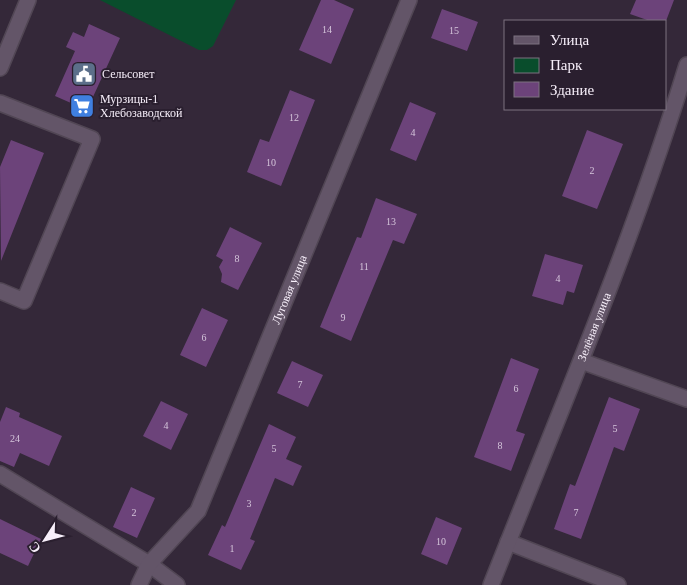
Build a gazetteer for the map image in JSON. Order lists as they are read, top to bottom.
{
  "streets": {
    "street": ["Луговая улица", "Зелёная улица"]
  },
  "places": {
    "public building": ["Сельсовет"],
    "supermarket": ["Мурзицы-1 Хлебозаводской"]
  },
  "house_numbers": [
    "14",
    "15",
    "12",
    "4",
    "10",
    "2",
    "13",
    "8",
    "11",
    "4",
    "9",
    "6",
    "7",
    "6",
    "4",
    "5",
    "24",
    "8",
    "5",
    "3",
    "2",
    "7",
    "10",
    "1"
  ],
  "legend": ["Улица", "Парк", "Здание"],
  "north": "bottom left"
}
